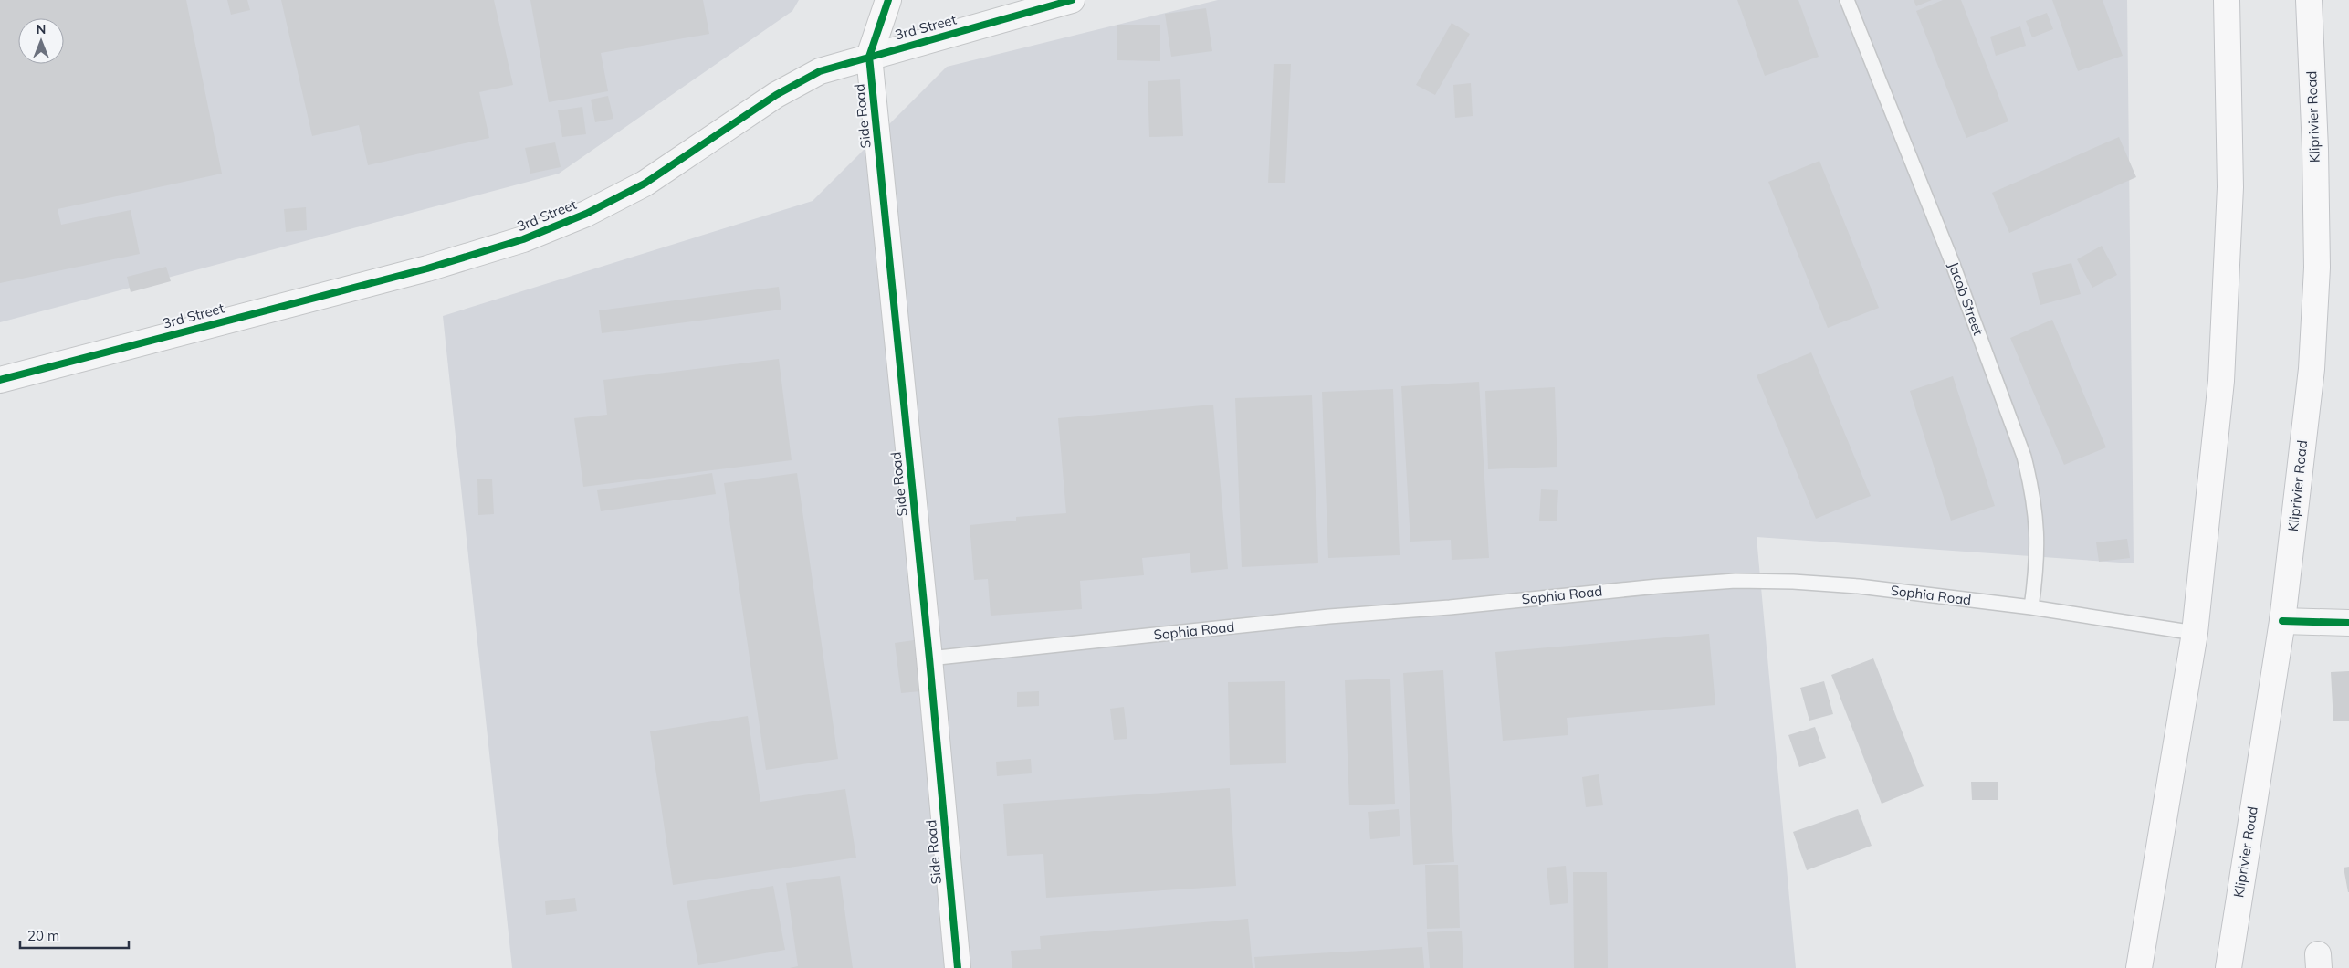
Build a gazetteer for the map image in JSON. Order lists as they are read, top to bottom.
{
  "streets": {
    "main road": ["Side Road", "Kliprivier Road"],
    "street": ["3rd Street"],
    "lane": ["Jacob Street", "Sophia Road"]
  },
  "crossings": [
    ["3rd Street", "Side Road"],
    ["Side Road", "Sophia Road"],
    ["Jacob Street", "Sophia Road"]
  ],
  "scale_bar": "20 m",
  "north": "top"
}
